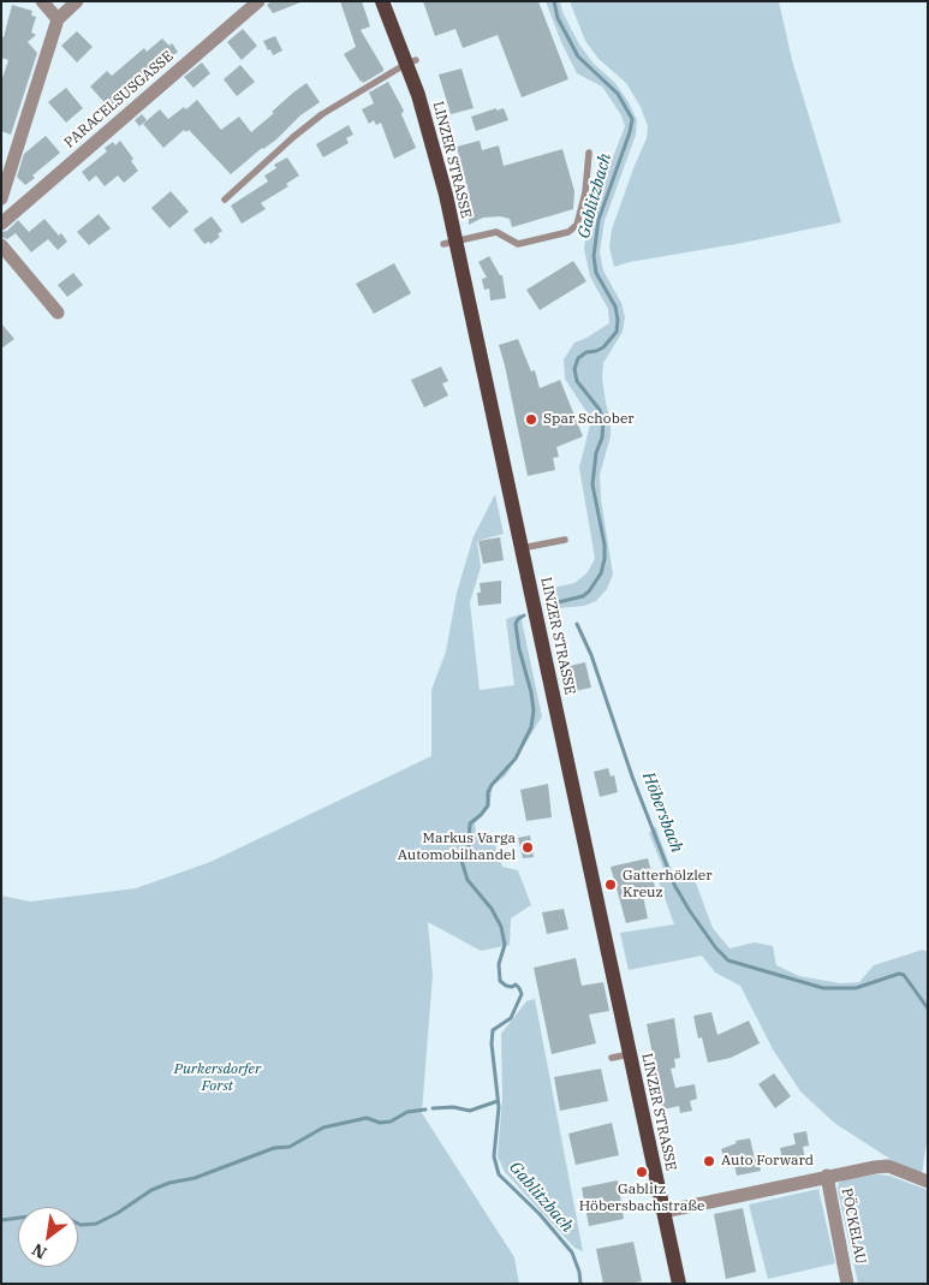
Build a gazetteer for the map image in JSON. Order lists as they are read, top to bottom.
{
  "streets": {
    "main road": ["LINZER STRASSE"],
    "street": ["PARACELSUSGASSE", "PÖCKELAU"]
  },
  "water": ["Gablitzbach", "Höbersbach"],
  "parks": ["Purkersdorfer Forst"],
  "places": [
    "Spar Schober",
    "Markus Varga Automobilhandel",
    "Gatterhölzler Kreuz",
    "Auto Forward",
    "Gablitz Höbersbachstraße"
  ],
  "north": "bottom left"
}
